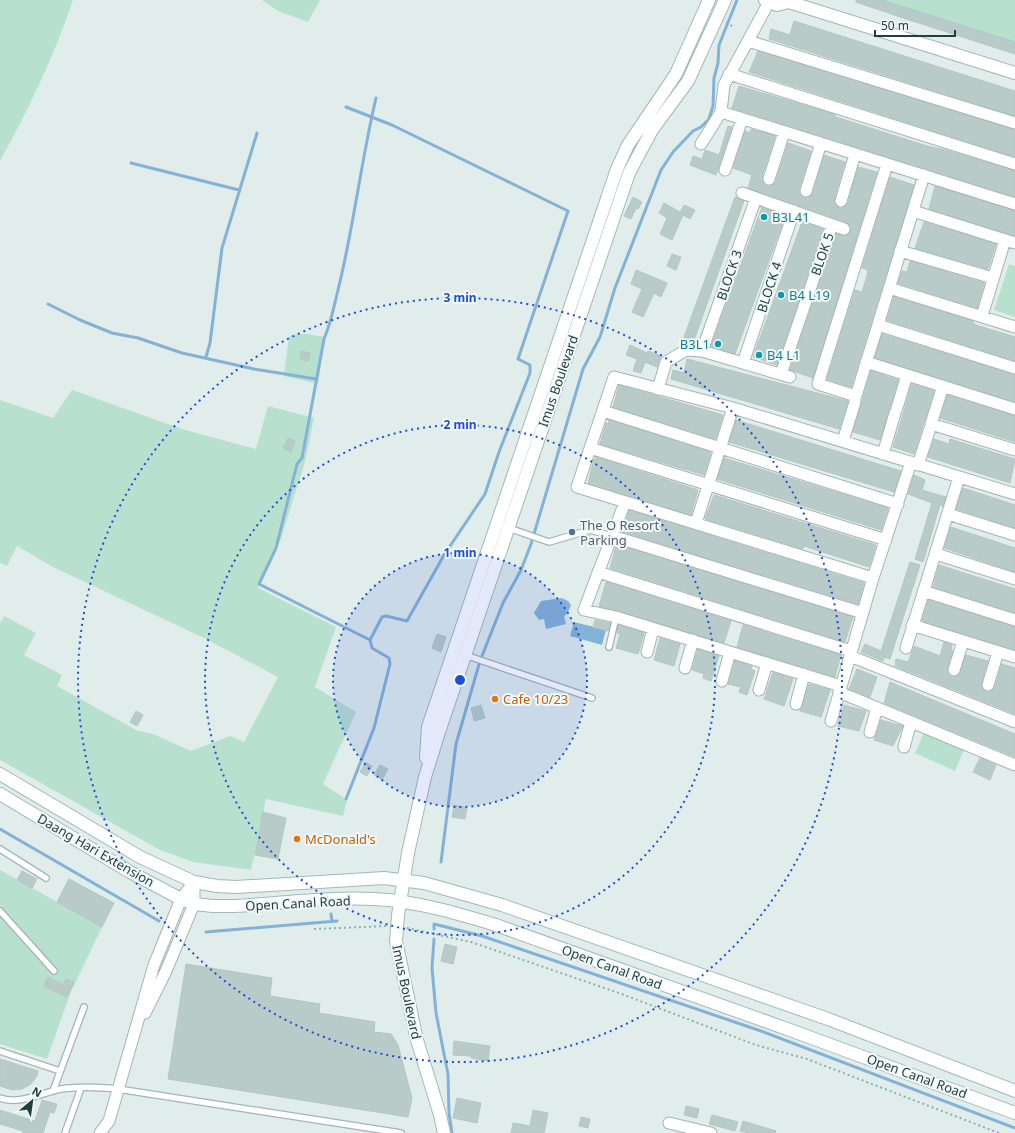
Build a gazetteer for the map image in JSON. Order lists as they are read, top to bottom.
{
  "streets": {
    "main road": ["Imus Boulevard", "Daang Hari Extension", "Open Canal Road"],
    "street": ["BLOK 5", "BLOCK 3", "BLOCK 4"]
  },
  "crossings": [
    ["BLOK 5", "BLOCK 4"],
    ["Imus Boulevard", "Open Canal Road"],
    ["Daang Hari Extension", "Open Canal Road"]
  ],
  "places": [
    "B3L41",
    "B4 L19",
    "B3L1",
    "B4 L1",
    "The O Resort Parking",
    "Cafe 10/23",
    "McDonald's"
  ],
  "scale_bar": "50 m",
  "north": "top right",
  "rings": ["3 min", "2 min", "1 min"]
}
